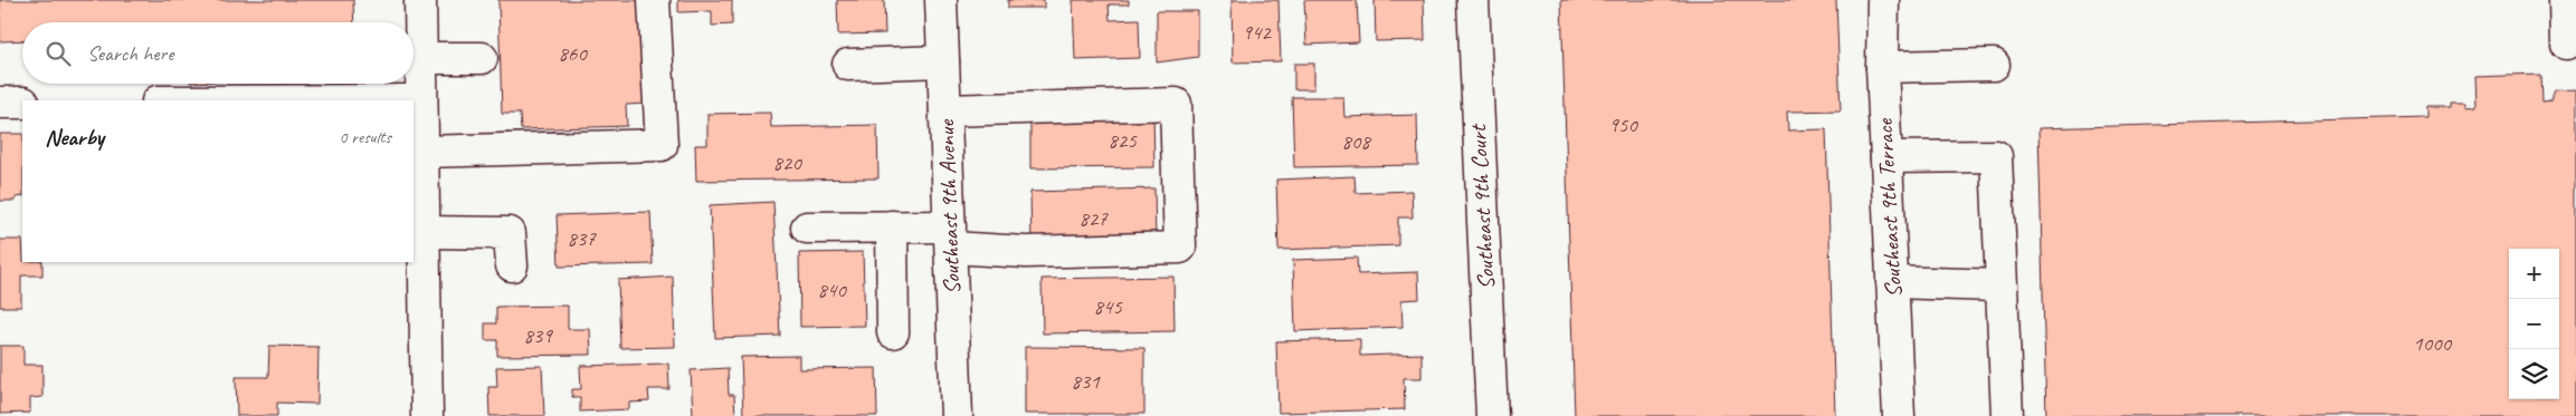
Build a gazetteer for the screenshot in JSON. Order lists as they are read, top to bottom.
{
  "streets": {
    "street": ["Southeast 9th Avenue", "Southeast 9th Court", "Southeast 9th Terrace"]
  },
  "house_numbers": [
    "942",
    "860",
    "950",
    "825",
    "808",
    "820",
    "827",
    "837",
    "840",
    "845",
    "839",
    "1000",
    "831"
  ],
  "page": {
    "search": "Search here",
    "heading": ["Nearby", "0 results"],
    "map_buttons": ["+", "−"]
  }
}
